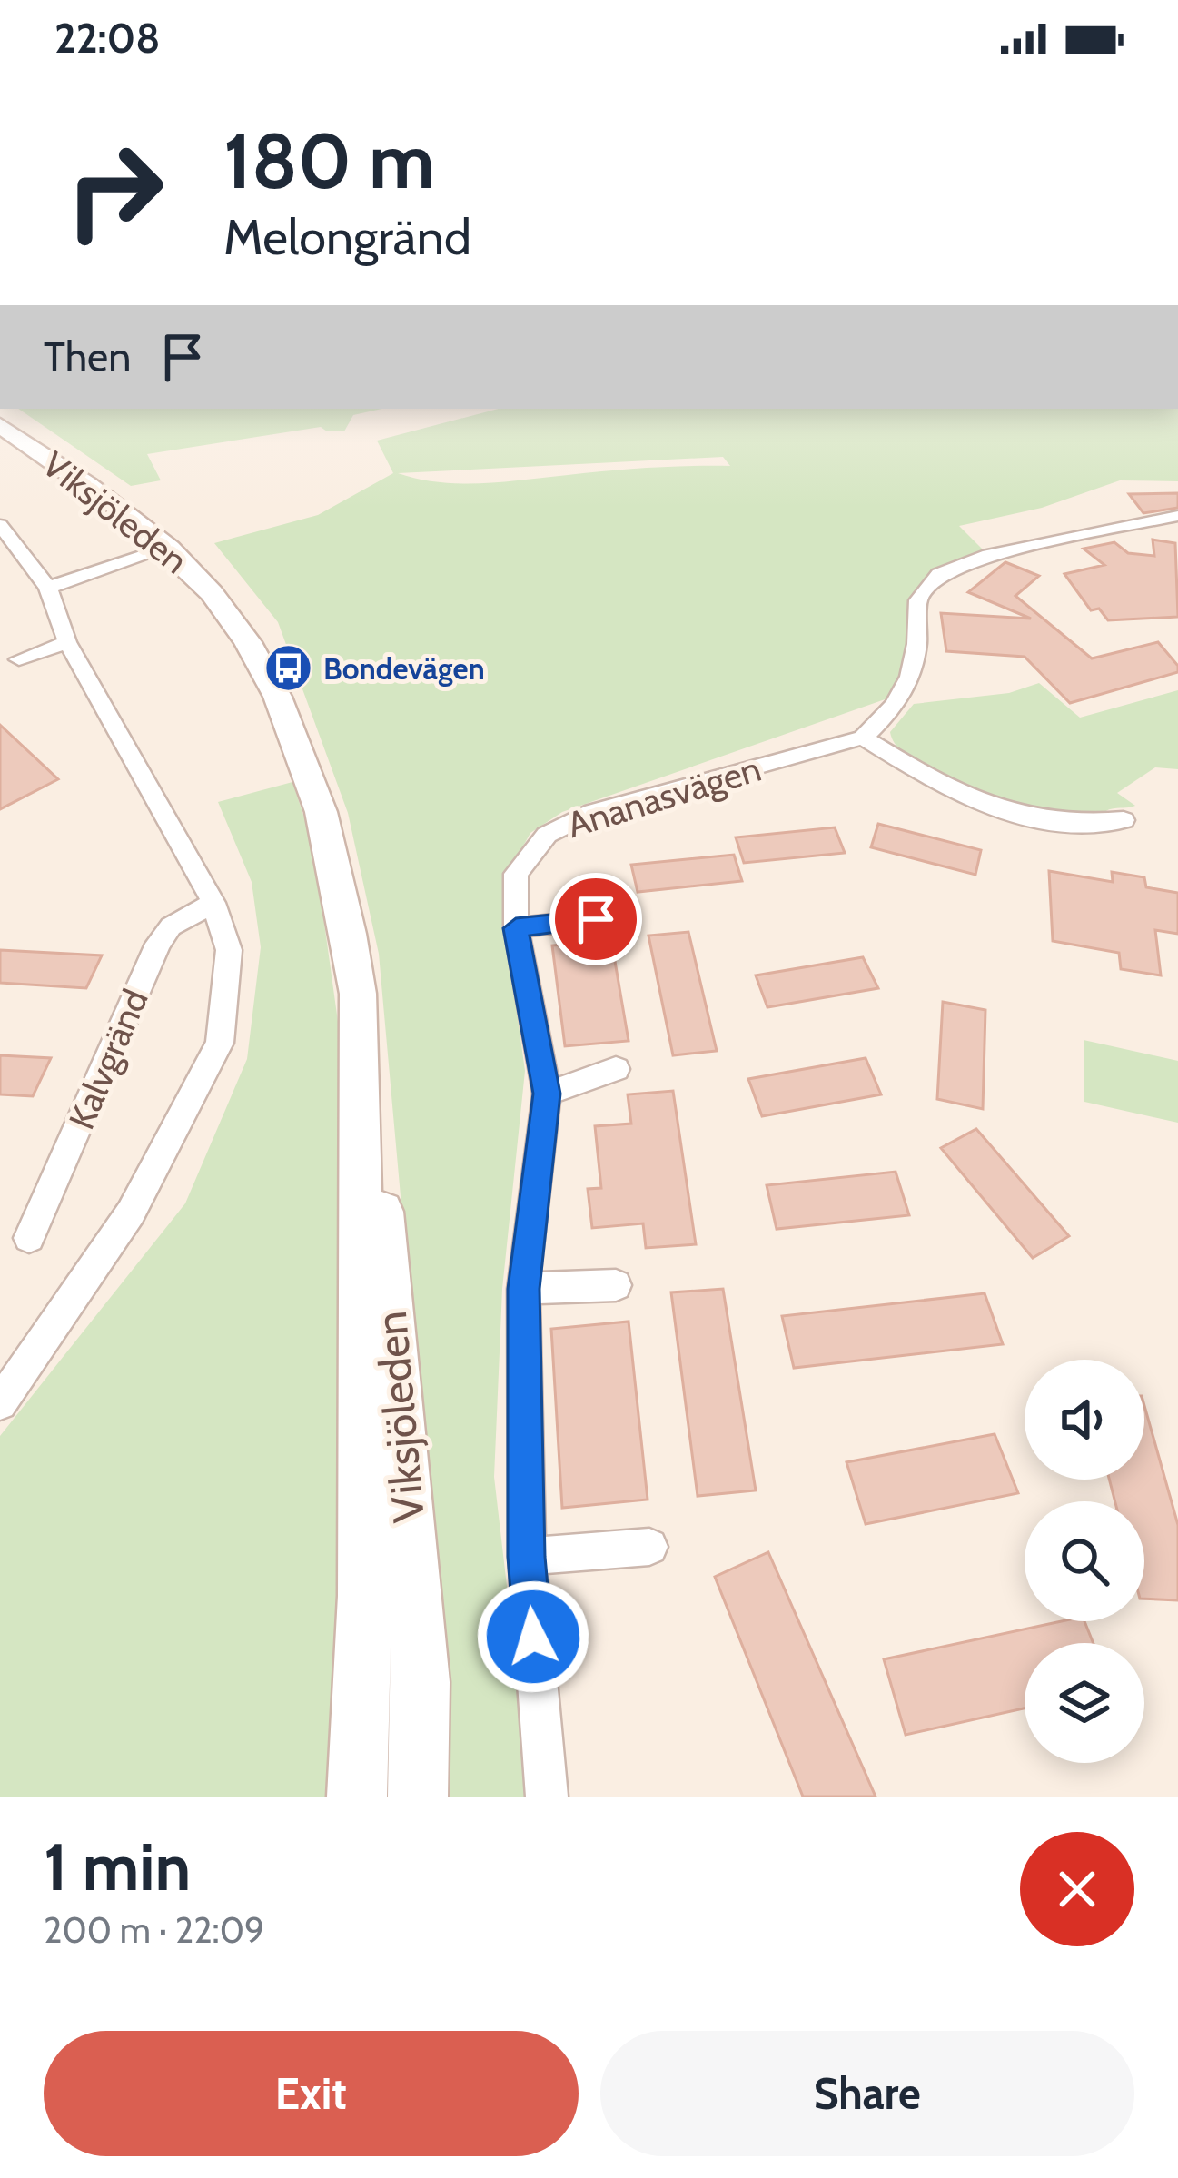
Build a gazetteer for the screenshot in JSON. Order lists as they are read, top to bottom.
{
  "streets": {
    "main road": ["Viksjöleden"],
    "street": ["Ananasvägen", "Kalvgränd"]
  },
  "places": {
    "bus stop": ["Bondevägen"]
  },
  "page": {
    "status": "22:08",
    "turn": ["180 m", "Melongränd"],
    "then": "Then",
    "heading": ["1 min", "200 m · 22:09"],
    "buttons": ["Exit", "Share"]
  }
}
